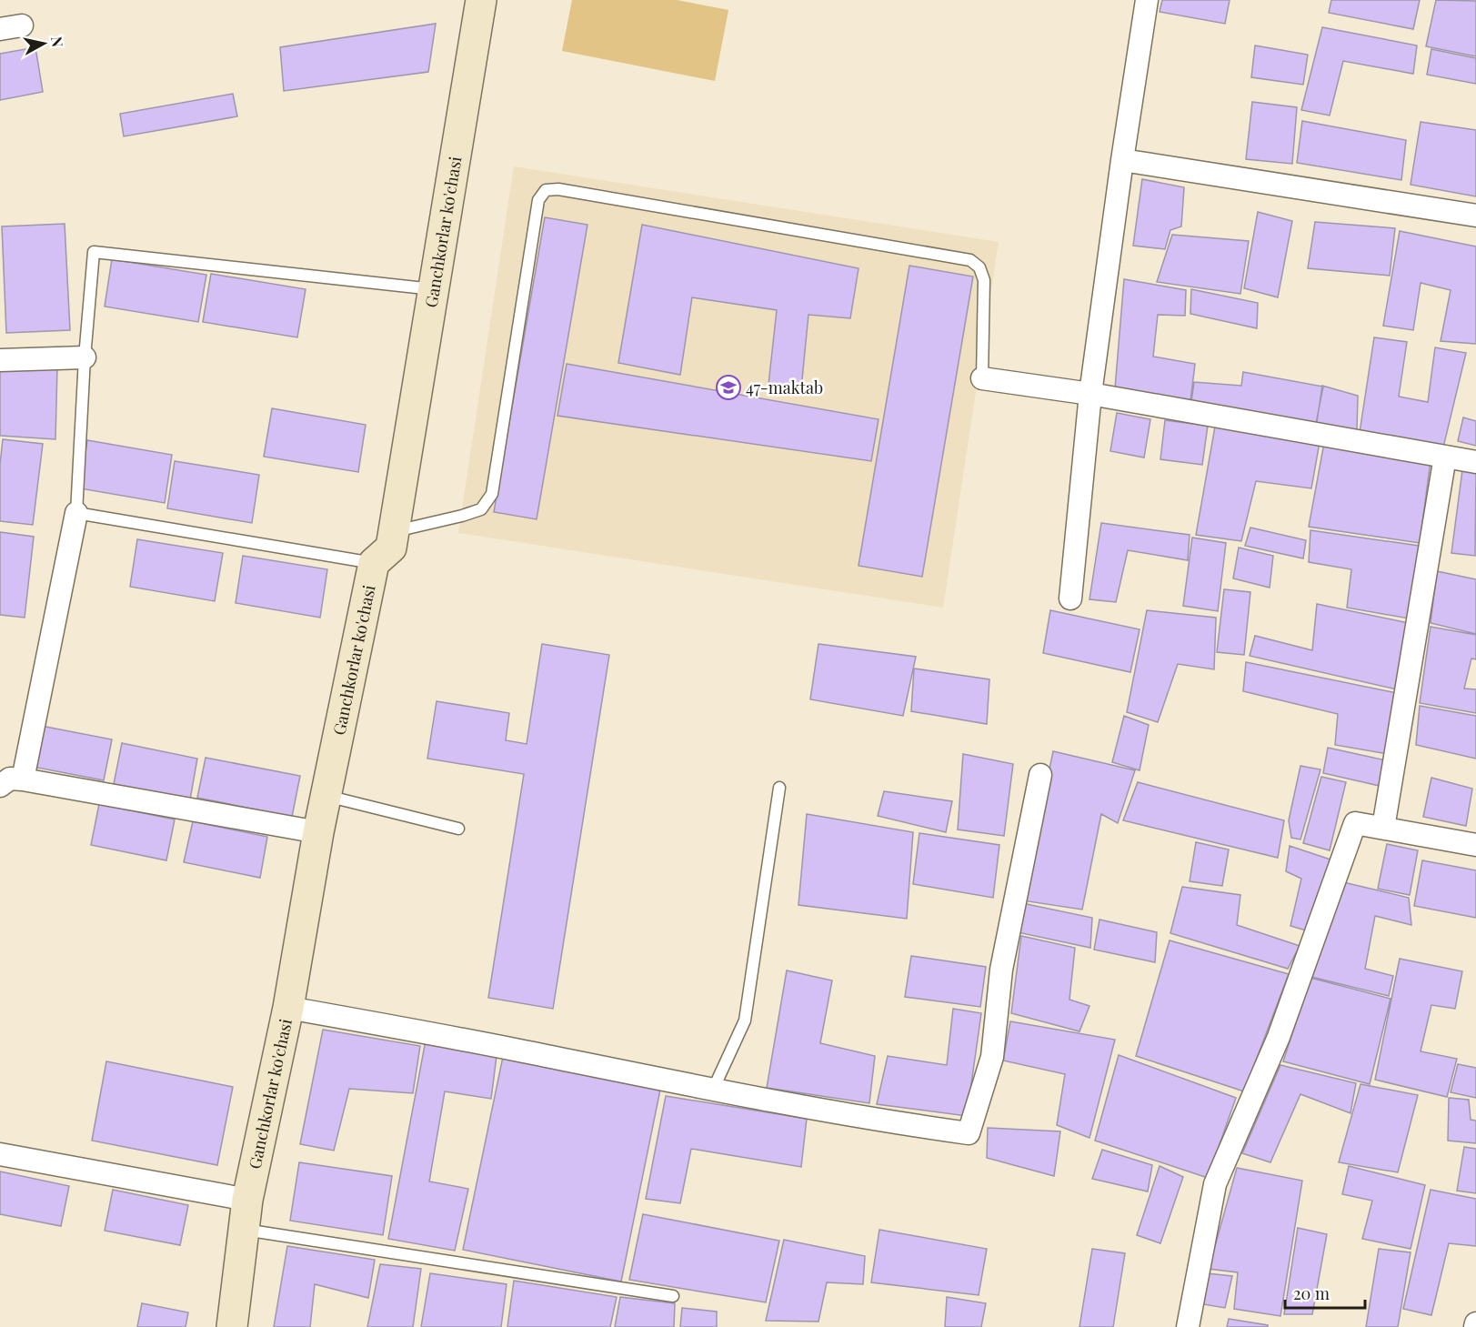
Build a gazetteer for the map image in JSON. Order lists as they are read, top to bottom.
{
  "streets": {
    "street": ["Ganchkorlar ko'chasi"]
  },
  "places": {
    "school or university": ["47-maktab"]
  },
  "scale_bar": "20 m",
  "north": "right"
}
